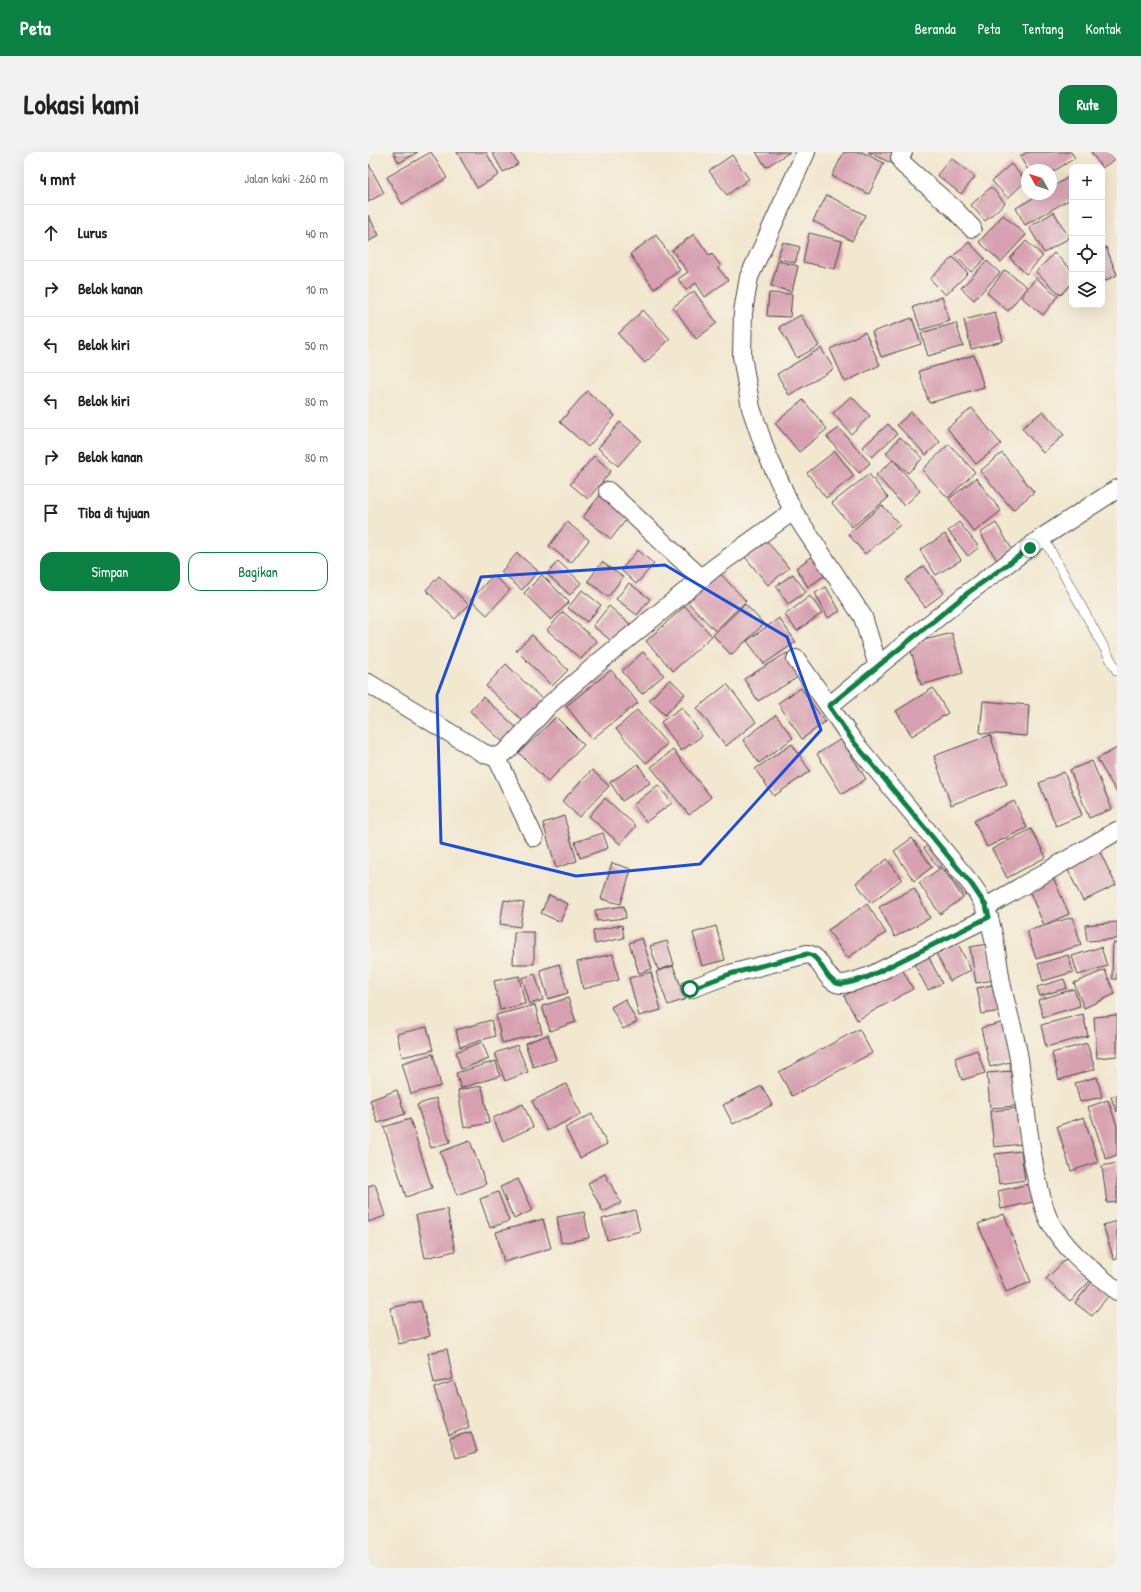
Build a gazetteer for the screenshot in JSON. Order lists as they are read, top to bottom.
{
  "north": "top left",
  "page": {
    "header": "Peta",
    "nav": [
      "Beranda",
      "Peta",
      "Tentang",
      "Kontak"
    ],
    "title": "Lokasi kami",
    "buttons": [
      "Rute",
      ["Simpan", "Bagikan"]
    ],
    "heading": ["4 mnt", "Jalan kaki · 260 m"],
    "map_buttons": ["+", "−"],
    "list": [
      ["Lurus", "40 m"],
      ["Belok kanan", "10 m"],
      ["Belok kiri", "50 m"],
      ["Belok kiri", "80 m"],
      ["Belok kanan", "80 m"],
      "Tiba di tujuan"
    ]
  }
}
